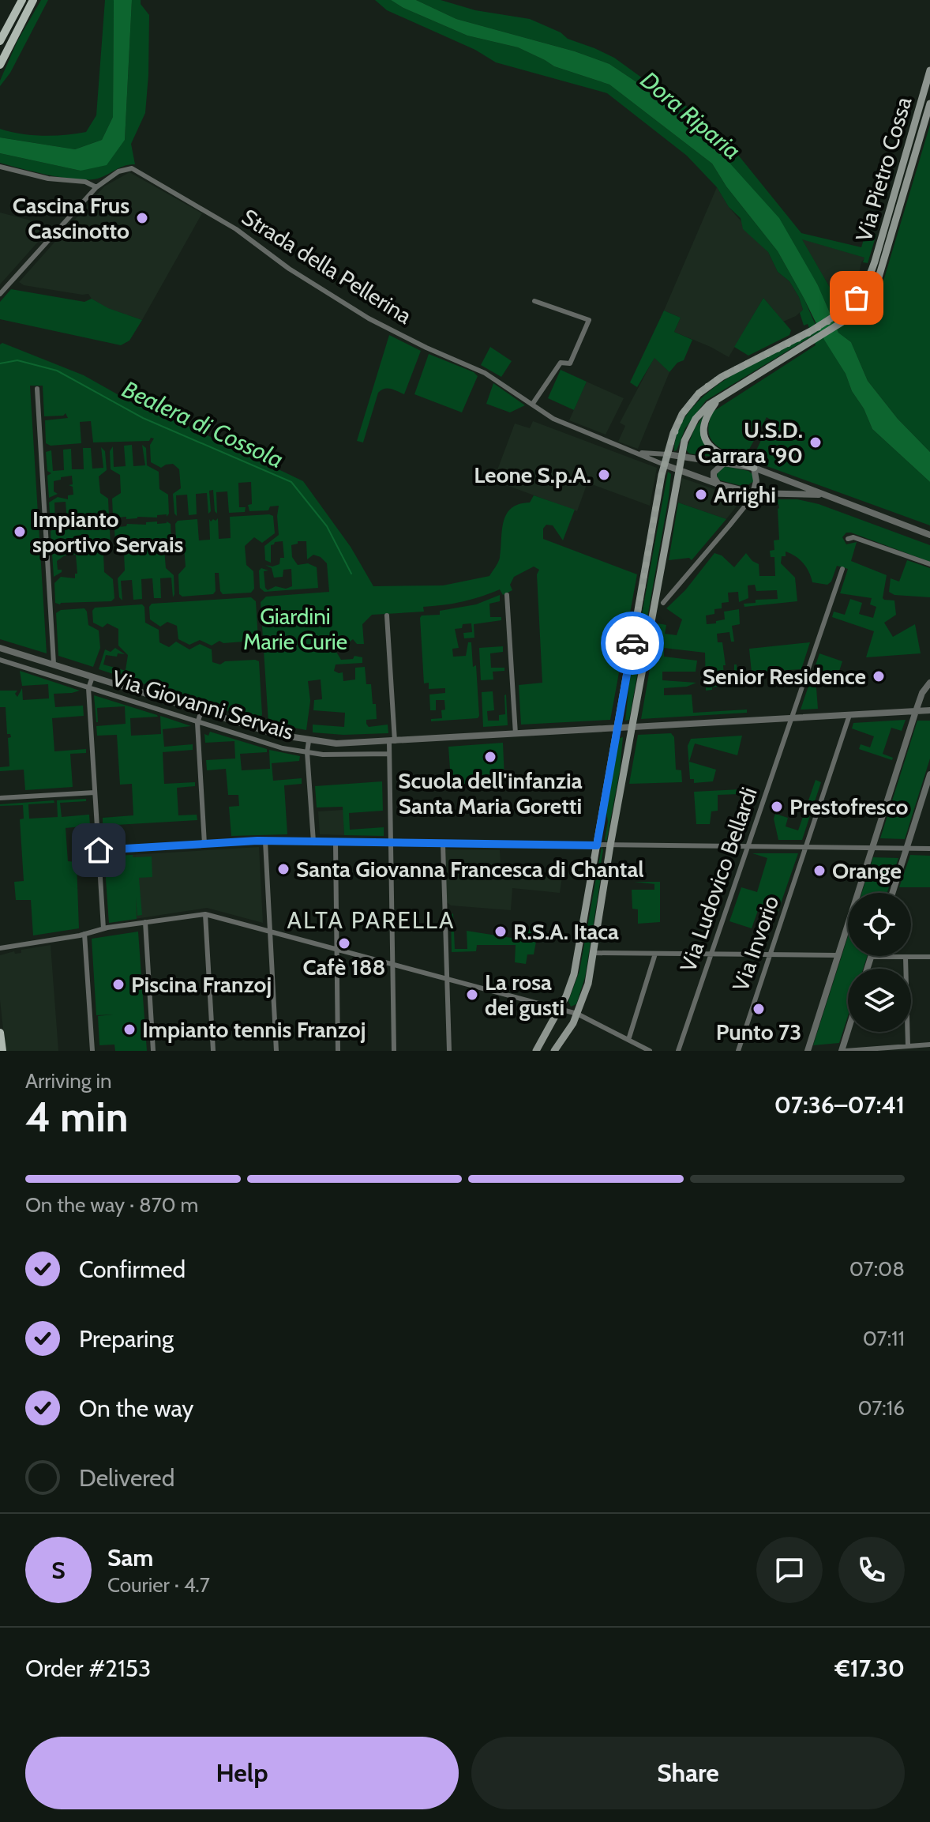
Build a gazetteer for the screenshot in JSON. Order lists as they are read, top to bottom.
{
  "streets": {
    "main road": ["Via Pietro Cossa"],
    "street": [
      "Strada della Pellerina",
      "Via Giovanni Servais",
      "Via Ludovico Bellardi",
      "Via Invorio"
    ]
  },
  "crossings": [
    ["Via Giovanni Servais", "Via Ludovico Bellardi"]
  ],
  "districts": ["ALTA PARELLA"],
  "water": ["Dora Riparia", "Bealera di Cossola"],
  "parks": ["Giardini Marie Curie"],
  "places": [
    "Cascina Frus Cascinotto",
    "U.S.D. Carrara '90",
    "Leone S.p.A.",
    "Arrighi",
    "Impianto sportivo Servais",
    "Senior Residence",
    "Scuola dell'infanzia Santa Maria Goretti",
    "Prestofresco",
    "Santa Giovanna Francesca di Chantal",
    "Orange",
    "R.S.A. Itaca",
    "Cafè 188",
    "Piscina Franzoj",
    "La rosa dei gusti",
    "Punto 73",
    "Impianto tennis Franzoj"
  ],
  "page": {
    "heading": ["4 min", "Arriving in", "07:36–07:41"],
    "panel": [
      "Sam",
      "Courier · 4.7",
      "Order #2153",
      "€17.30"
    ],
    "bar": "On the way · 870 m",
    "list": [
      ["Confirmed", "07:08"],
      ["Preparing", "07:11"],
      ["On the way", "07:16"],
      "Delivered"
    ],
    "round": "S",
    "buttons": ["Help", "Share"]
  }
}
